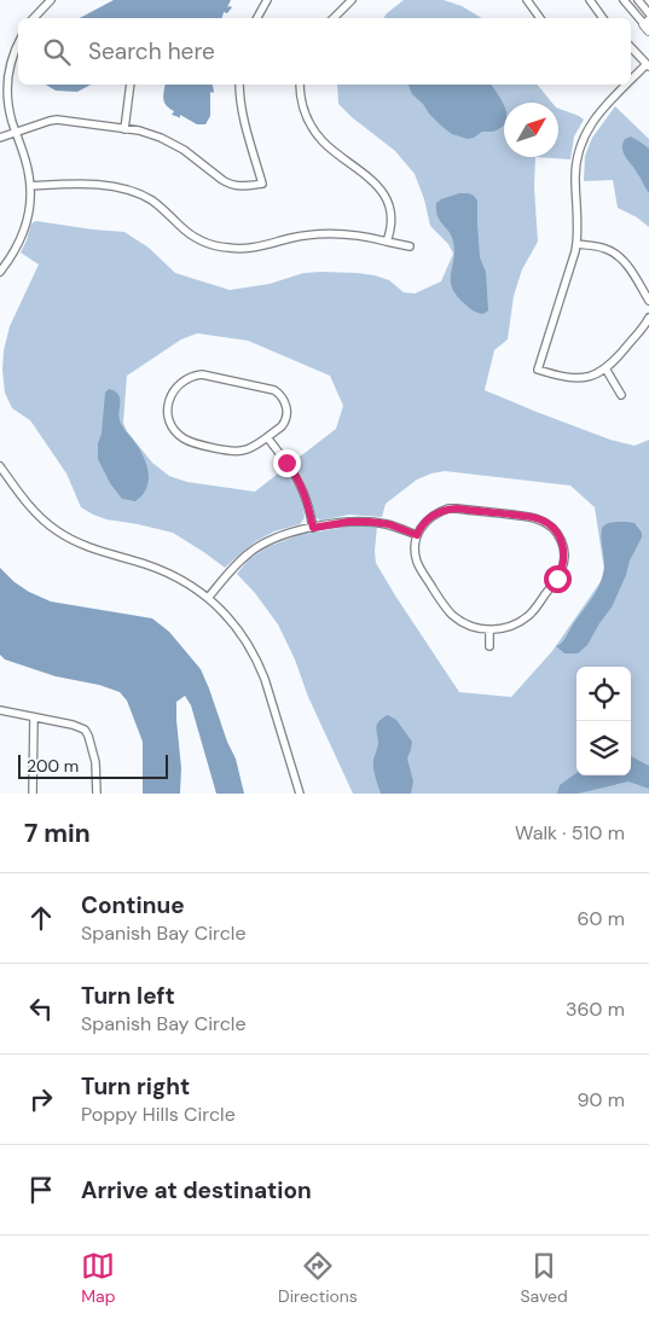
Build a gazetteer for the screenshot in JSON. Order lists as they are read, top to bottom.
{
  "scale_bar": "200 m",
  "north": "top right",
  "page": {
    "search": "Search here",
    "scale": "200 m",
    "heading": ["7 min", "Walk · 510 m"],
    "list": [
      ["Continue", "Spanish Bay Circle", "60 m"],
      ["Turn left", "Spanish Bay Circle", "360 m"],
      ["Turn right", "Poppy Hills Circle", "90 m"],
      "Arrive at destination"
    ],
    "nav": ["Map", "Directions", "Saved"]
  }
}
